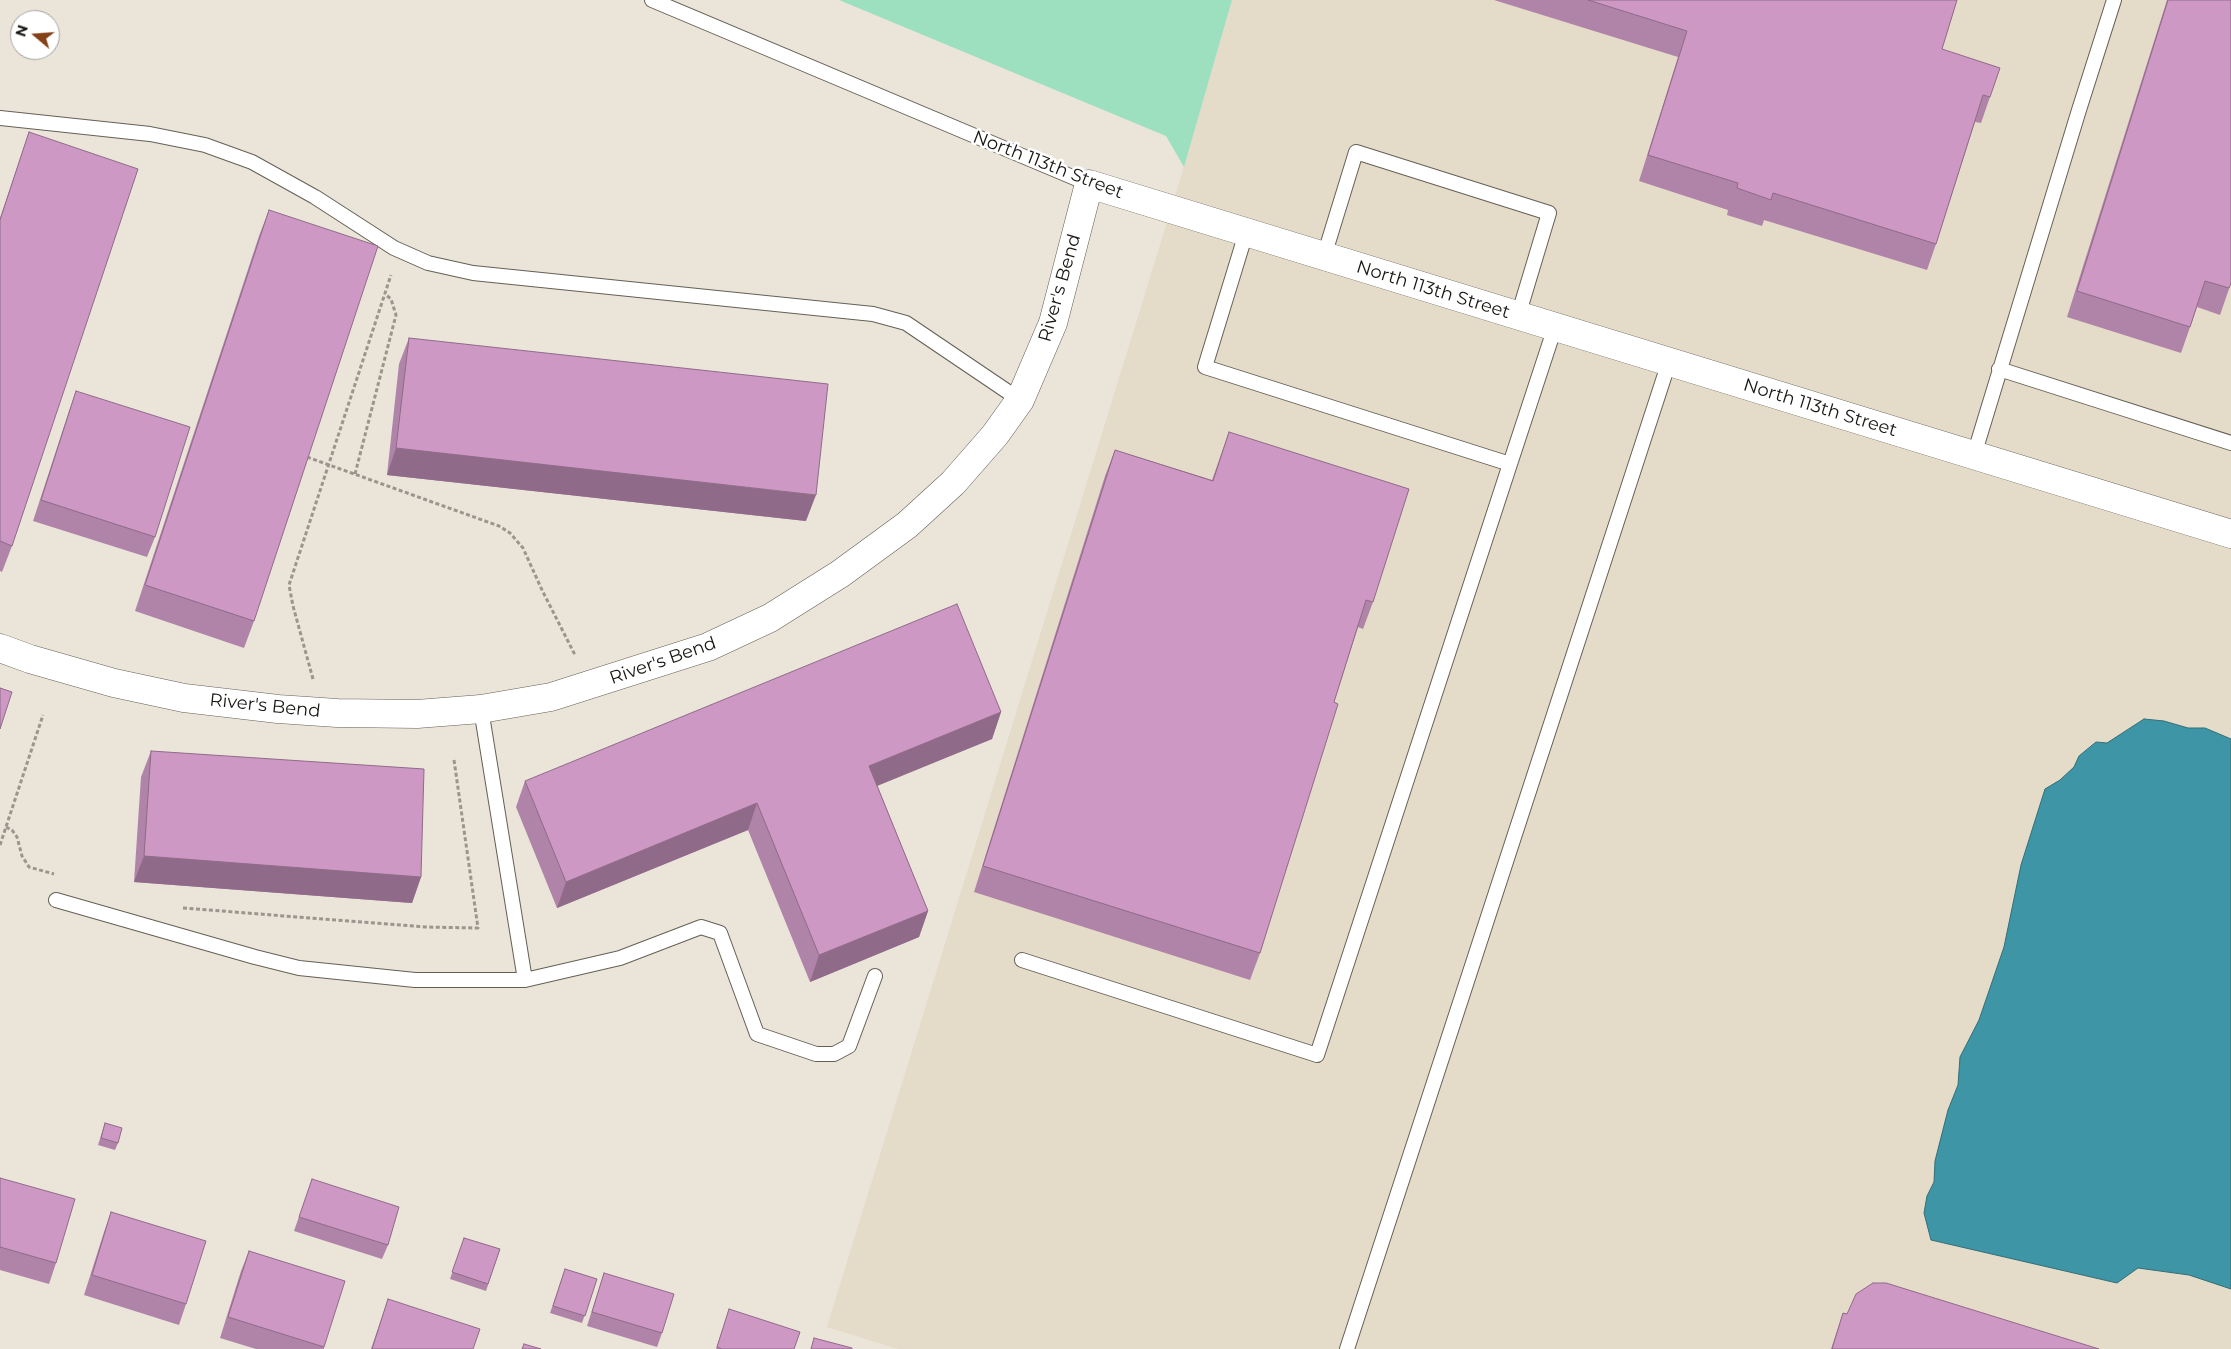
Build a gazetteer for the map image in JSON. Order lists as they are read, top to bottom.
{
  "streets": {
    "street": ["North 113th Street", "River's Bend"]
  },
  "crossings": [
    ["North 113th Street", "River's Bend"]
  ],
  "north": "left"
}
